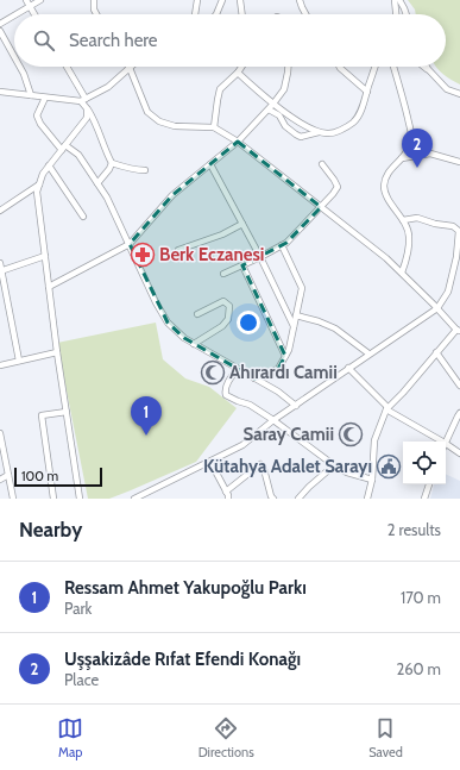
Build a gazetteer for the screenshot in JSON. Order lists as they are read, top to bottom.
{
  "places": {
    "pharmacy": ["Berk Eczanesi"],
    "mosque": ["Ahırardı Camii", "Saray Camii"],
    "public building": ["Kütahya Adalet Sarayı"]
  },
  "scale_bar": "100 m",
  "page": {
    "search": "Search here",
    "pins": ["2", "1"],
    "scale": "100 m",
    "heading": ["Nearby", "2 results"],
    "list": [
      {
        "mark": "1",
        "name": "Ressam Ahmet Yakupoğlu Parkı",
        "note": "Park",
        "value": "170 m"
      },
      {
        "mark": "2",
        "name": "Uşşakizâde Rıfat Efendi Konağı",
        "note": "Place",
        "value": "260 m"
      }
    ],
    "nav": ["Map", "Directions", "Saved"]
  }
}
